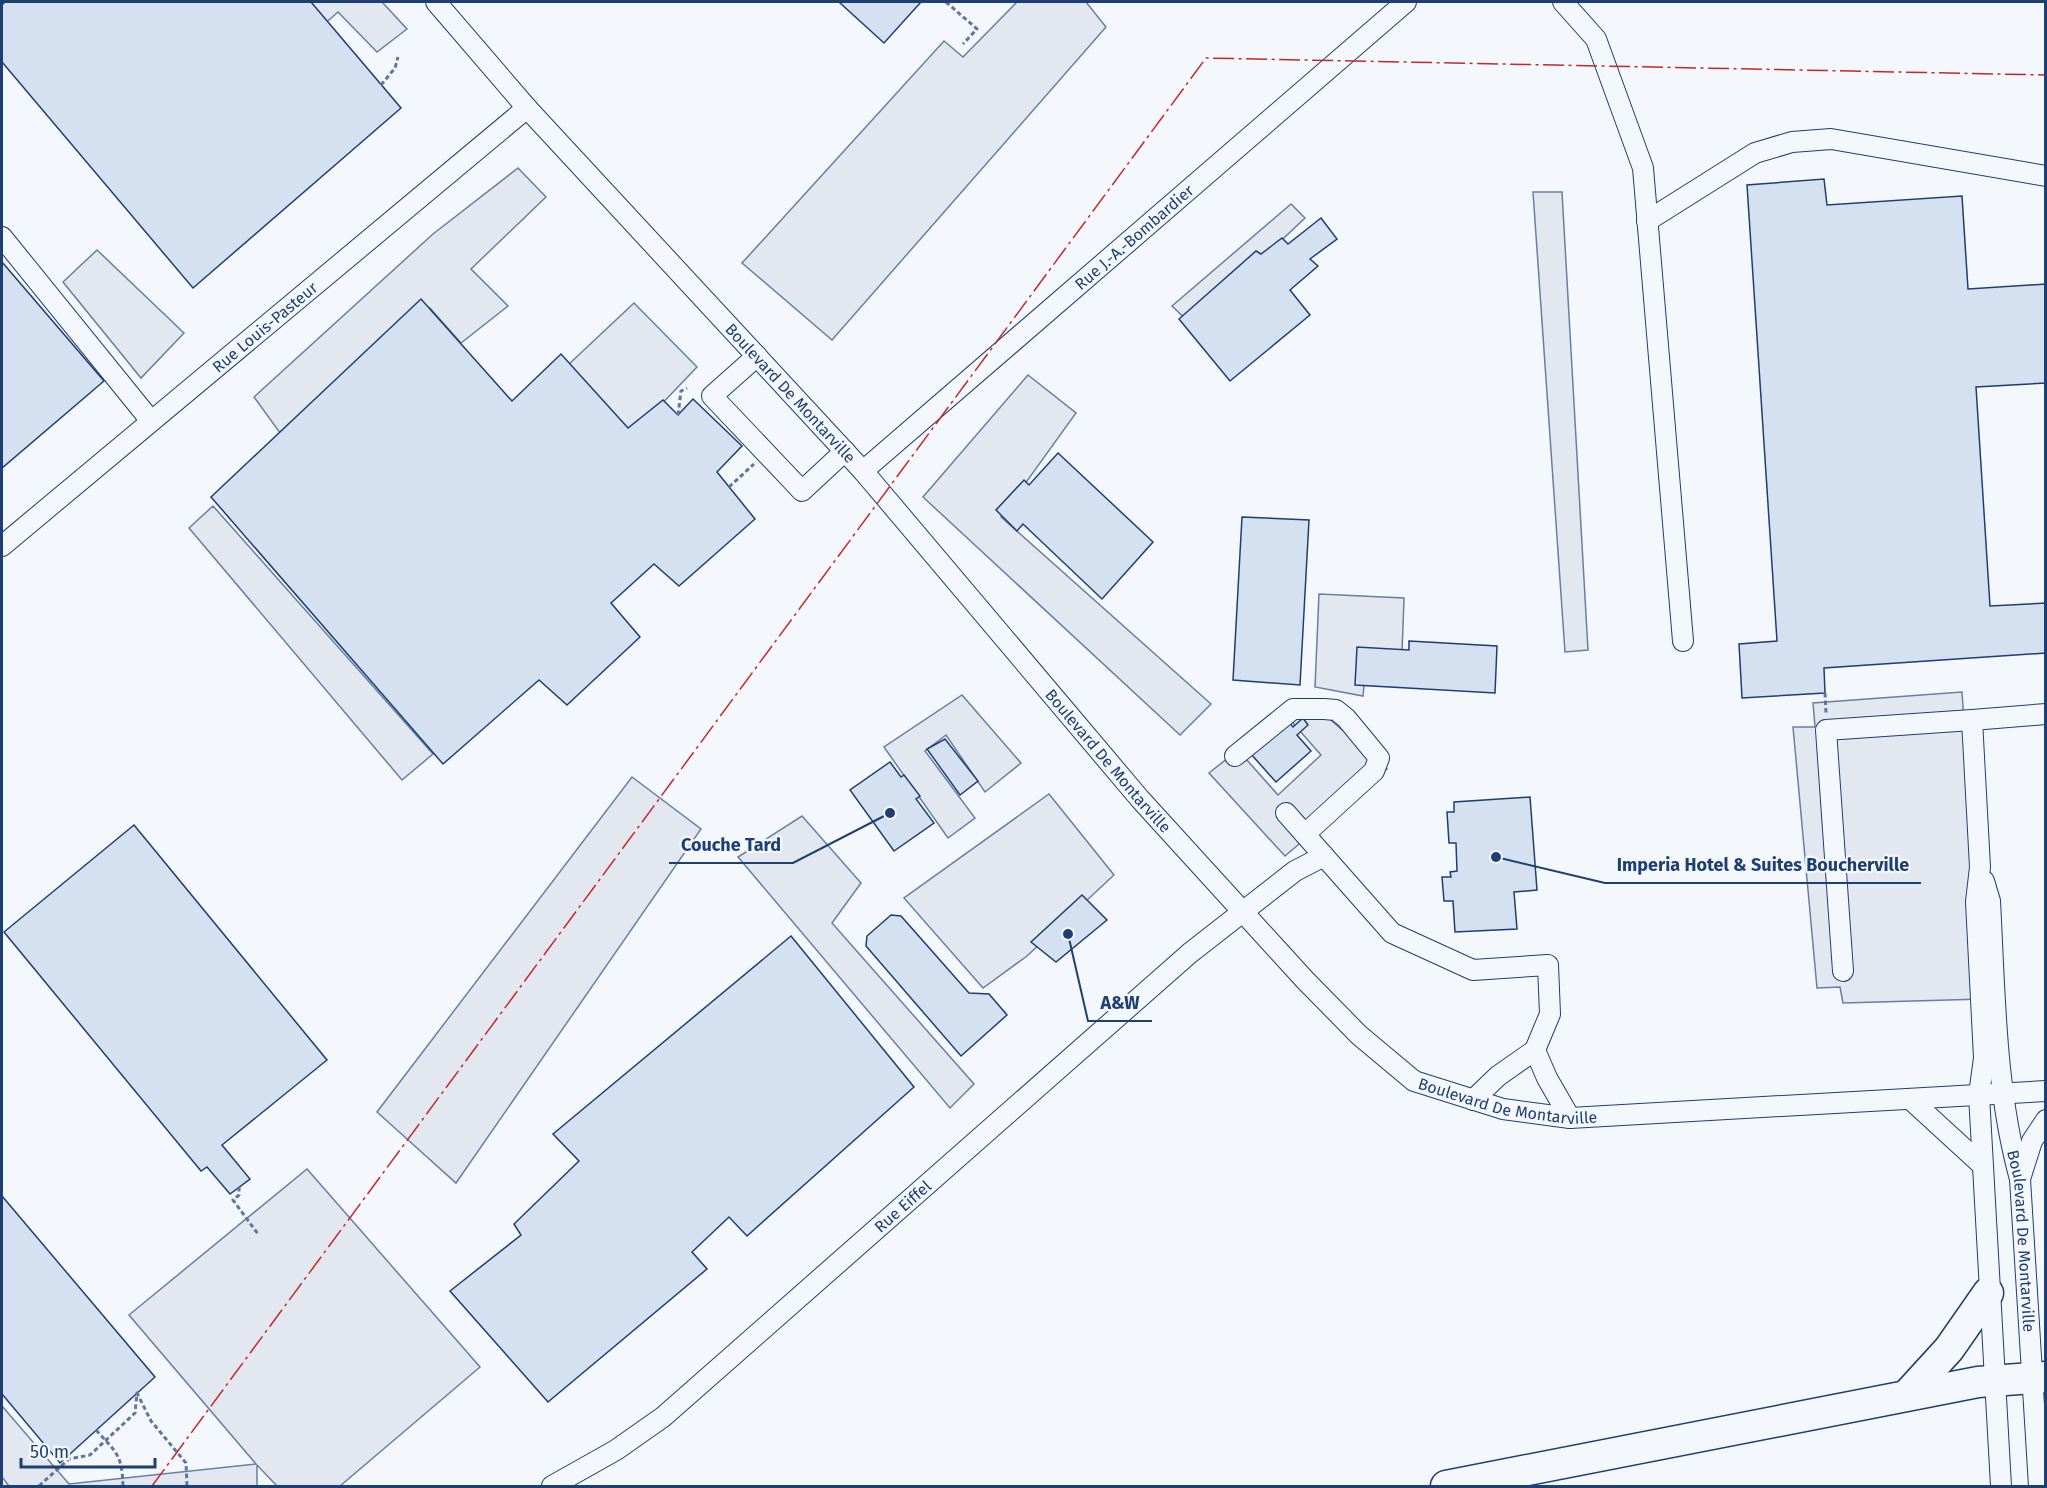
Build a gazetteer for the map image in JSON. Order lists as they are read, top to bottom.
{
  "streets": {
    "street": [
      "Rue J.-A.-Bombardier",
      "Rue Louis-Pasteur",
      "Boulevard De Montarville",
      "Rue Eiffel"
    ]
  },
  "crossings": [
    ["Rue J.-A.-Bombardier", "Boulevard De Montarville"],
    ["Rue Louis-Pasteur", "Boulevard De Montarville"],
    ["Boulevard De Montarville", "Rue Eiffel"]
  ],
  "places": ["Couche Tard", "Imperia Hotel & Suites Boucherville", "A&W"],
  "scale_bar": "50 m"
}
